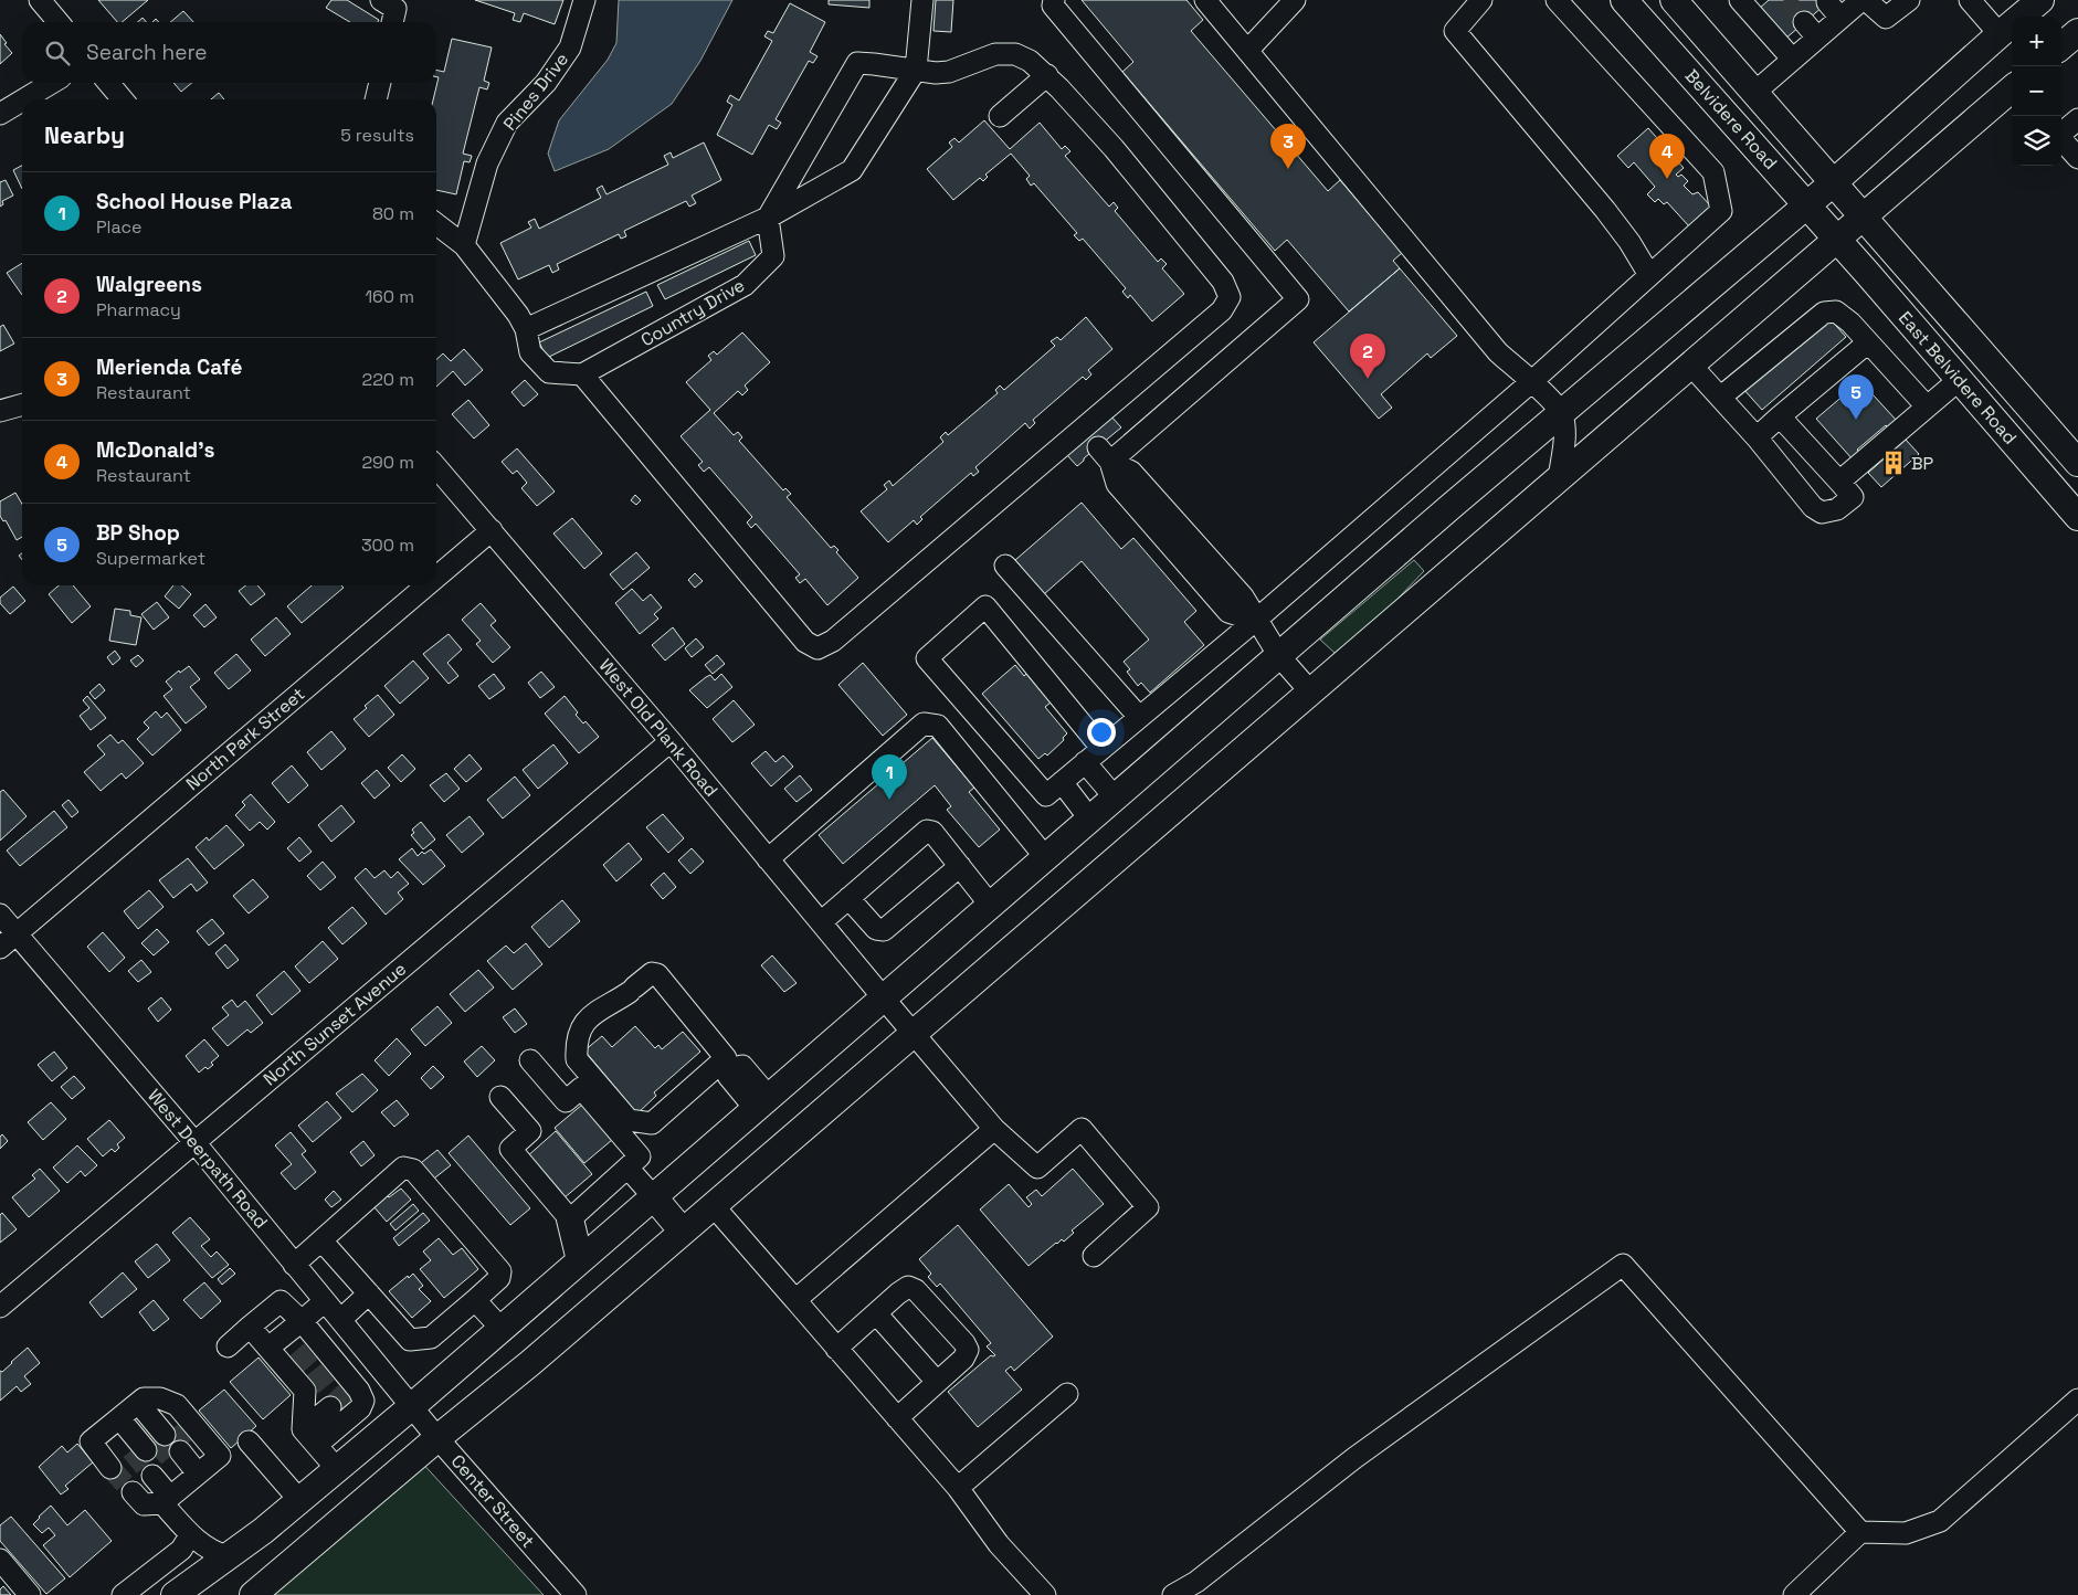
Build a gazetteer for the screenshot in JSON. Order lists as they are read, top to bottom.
{
  "streets": {
    "main road": ["Belvidere Road", "East Belvidere Road"],
    "street": [
      "Pines Drive",
      "Country Drive",
      "West Old Plank Road",
      "North Park Street",
      "North Sunset Avenue",
      "West Deerpath Road",
      "Center Street"
    ]
  },
  "crossings": [
    ["Belvidere Road", "East Belvidere Road"],
    ["West Old Plank Road", "North Park Street"],
    ["West Old Plank Road", "North Sunset Avenue"],
    ["North Park Street", "West Deerpath Road"],
    ["North Sunset Avenue", "West Deerpath Road"],
    ["West Deerpath Road", "Center Street"]
  ],
  "places": {
    "building": ["BP"]
  },
  "page": {
    "map_buttons": ["+", "−"],
    "search": "Search here",
    "heading": ["Nearby", "5 results"],
    "pins": [
      "3",
      "4",
      "2",
      "5",
      "1"
    ],
    "list": [
      {
        "mark": "1",
        "name": "School House Plaza",
        "note": "Place",
        "value": "80 m"
      },
      {
        "mark": "2",
        "name": "Walgreens",
        "note": "Pharmacy",
        "value": "160 m"
      },
      {
        "mark": "3",
        "name": "Merienda Café",
        "note": "Restaurant",
        "value": "220 m"
      },
      {
        "mark": "4",
        "name": "McDonald's",
        "note": "Restaurant",
        "value": "290 m"
      },
      {
        "mark": "5",
        "name": "BP Shop",
        "note": "Supermarket",
        "value": "300 m"
      }
    ]
  }
}
